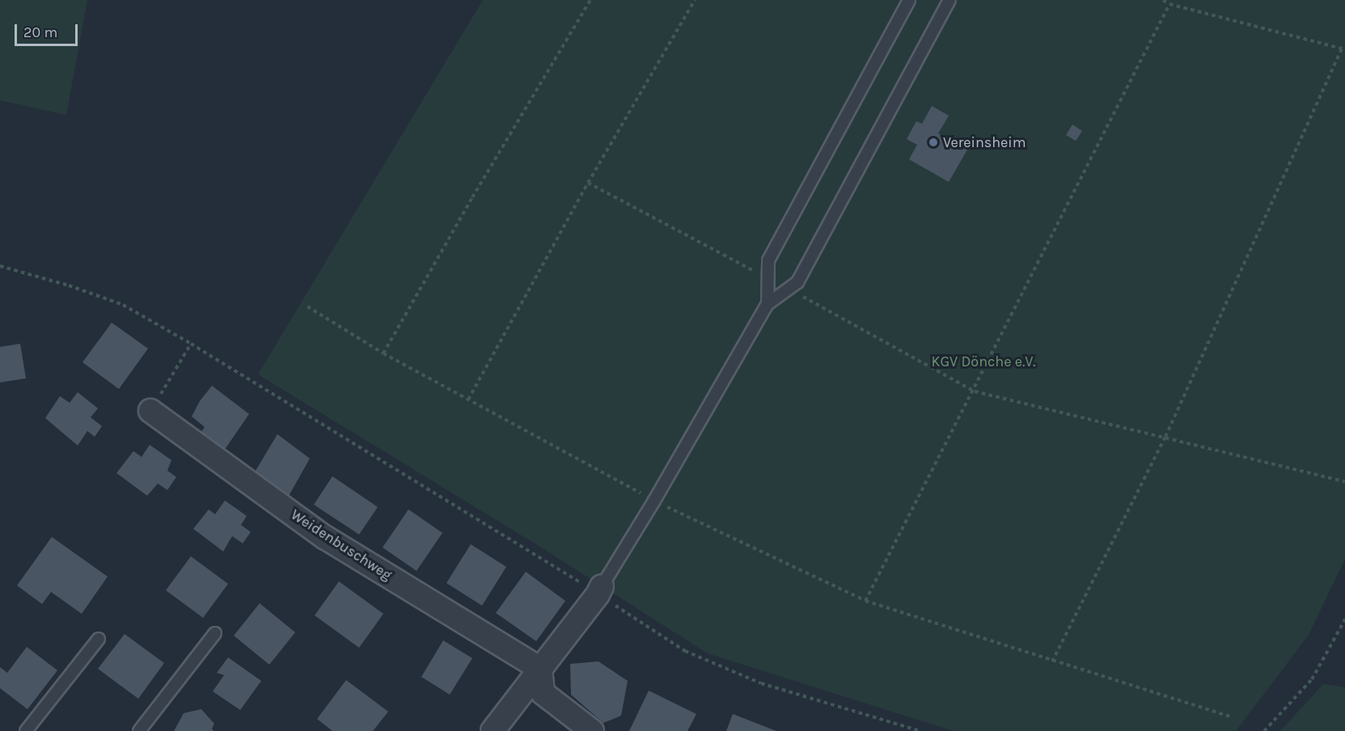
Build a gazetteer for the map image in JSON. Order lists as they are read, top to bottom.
{
  "streets": {
    "street": ["Weidenbuschweg"]
  },
  "parks": ["KGV Dönche e.V."],
  "places": ["Vereinsheim"],
  "scale_bar": "20 m"
}
